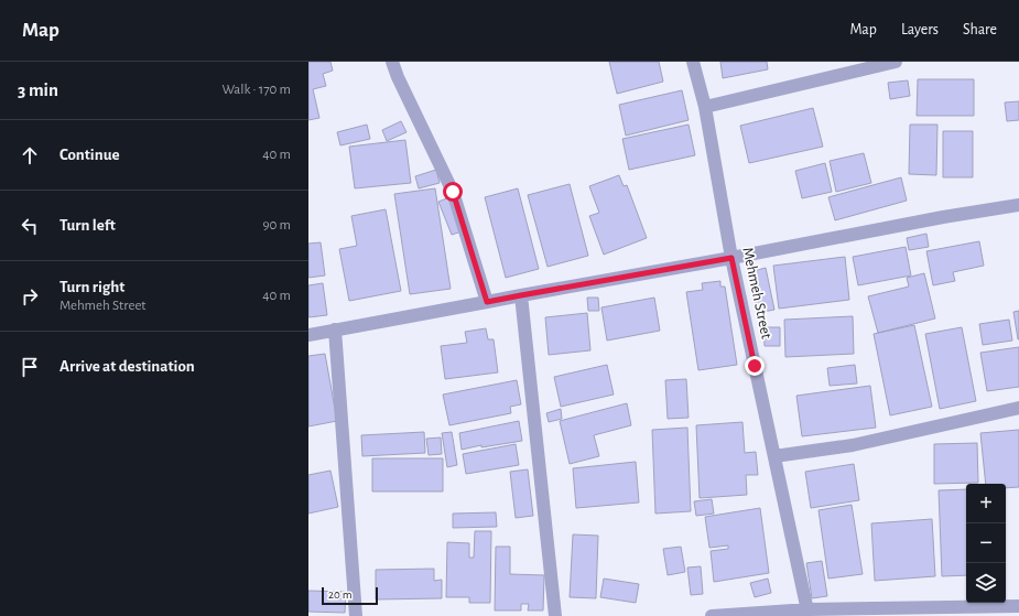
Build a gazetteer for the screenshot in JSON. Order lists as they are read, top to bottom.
{
  "streets": {
    "street": ["Mehmeh Street"]
  },
  "scale_bar": "20 m",
  "page": {
    "header": "Map",
    "nav": ["Map", "Layers", "Share"],
    "heading": ["3 min", "Walk · 170 m"],
    "list": [
      ["Continue", "40 m"],
      ["Turn left", "90 m"],
      ["Turn right", "Mehmeh Street", "40 m"],
      "Arrive at destination"
    ],
    "map_buttons": ["+", "−"],
    "scale": "20 m"
  }
}
